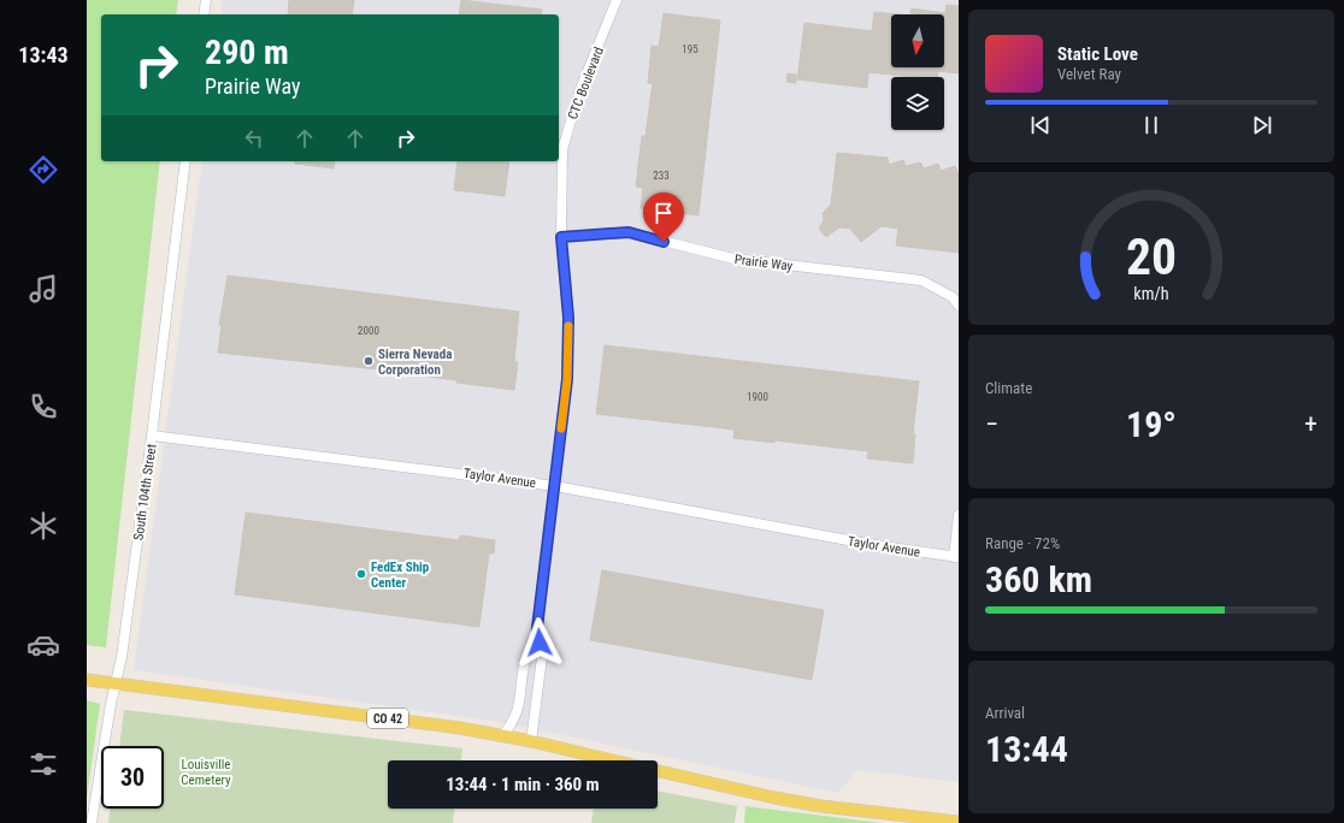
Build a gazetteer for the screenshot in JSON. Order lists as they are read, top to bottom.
{
  "streets": {
    "main road": ["CO 42"],
    "street": [
      "CTC Boulevard",
      "Prairie Way",
      "Taylor Avenue",
      "South 104th Street"
    ]
  },
  "crossings": [
    ["CTC Boulevard", "Prairie Way"],
    ["CTC Boulevard", "Taylor Avenue"],
    ["CTC Boulevard", "CO 42"],
    ["Taylor Avenue", "South 104th Street"],
    ["South 104th Street", "CO 42"]
  ],
  "parks": ["Louisville Cemetery"],
  "places": ["Sierra Nevada Corporation", "FedEx Ship Center"],
  "house_numbers": [
    "195",
    "233",
    "2000",
    "1900"
  ],
  "north": "bottom",
  "page": {
    "tabs": "13:43",
    "turn": ["290 m", "Prairie Way"],
    "song": ["Static Love", "Velvet Ray"],
    "tile": [
      "Climate",
      ["Range · 72%", "360 km"],
      ["Arrival", "13:44"]
    ],
    "heat": ["−", "19°", "+"],
    "limit": "30",
    "trip": "13:44 · 1 min · 360 m",
    "gauge": ["20", "km/h"]
  }
}
